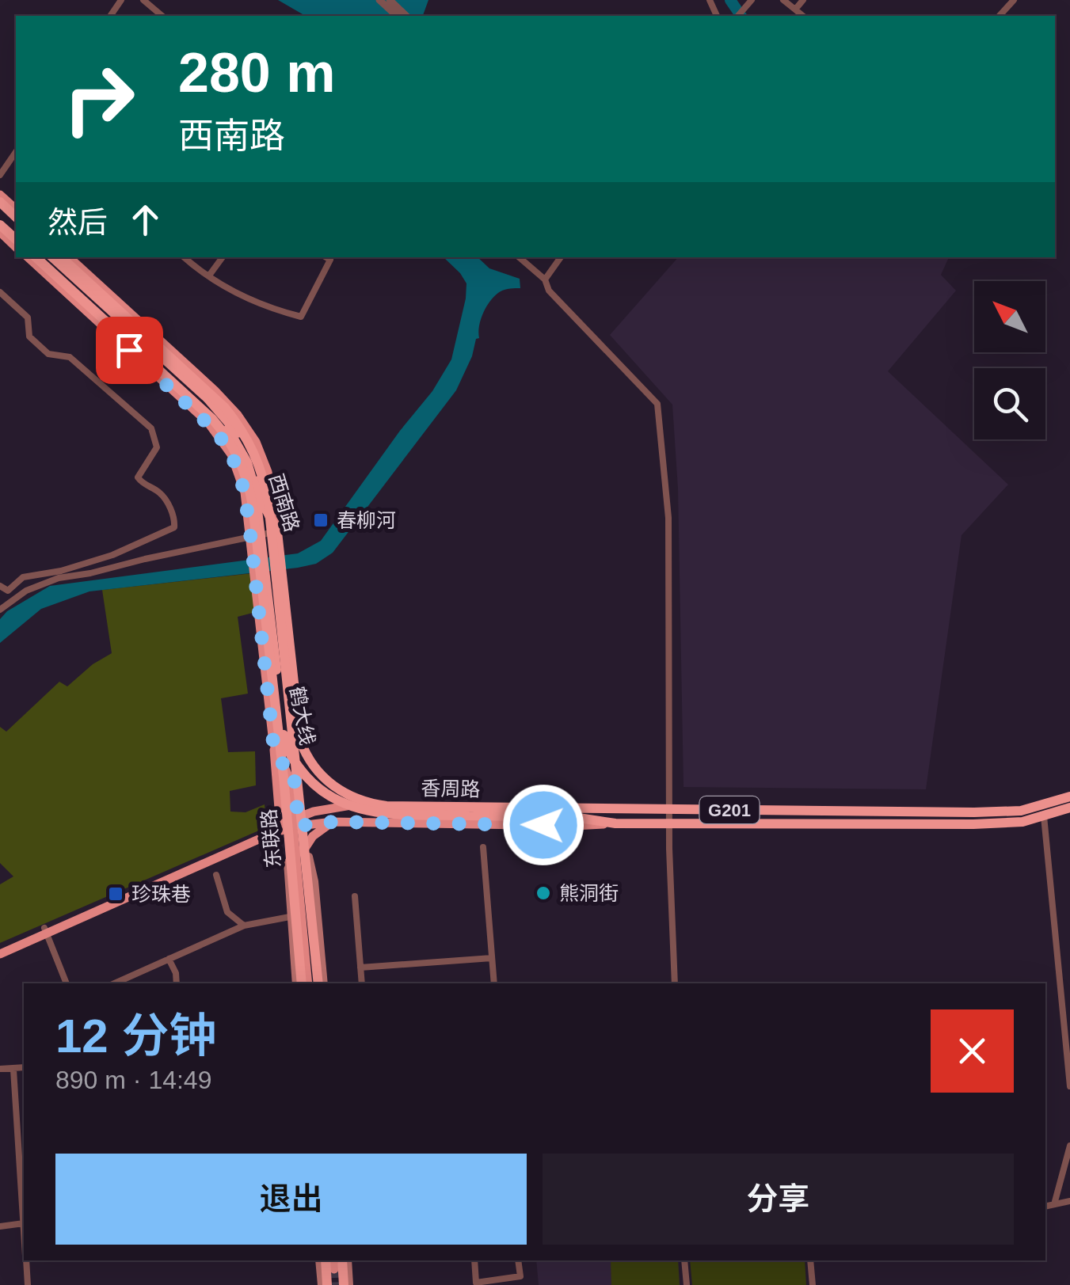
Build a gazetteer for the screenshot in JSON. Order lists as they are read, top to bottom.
{
  "streets": {
    "highway": [
      "西南路",
      "鹤大线",
      "香周路",
      "G201",
      "东联路"
    ]
  },
  "crossings": [
    ["西南路", "鹤大线"],
    ["鹤大线", "香周路"],
    ["香周路", "东联路"]
  ],
  "places": {
    "transit": ["春柳河", "珍珠巷"],
    "other": ["熊洞街"]
  },
  "north": "top left",
  "page": {
    "turn": ["280 m", "西南路"],
    "then": "然后",
    "heading": ["12 分钟", "890 m · 14:49"],
    "buttons": ["退出", "分享"]
  }
}
